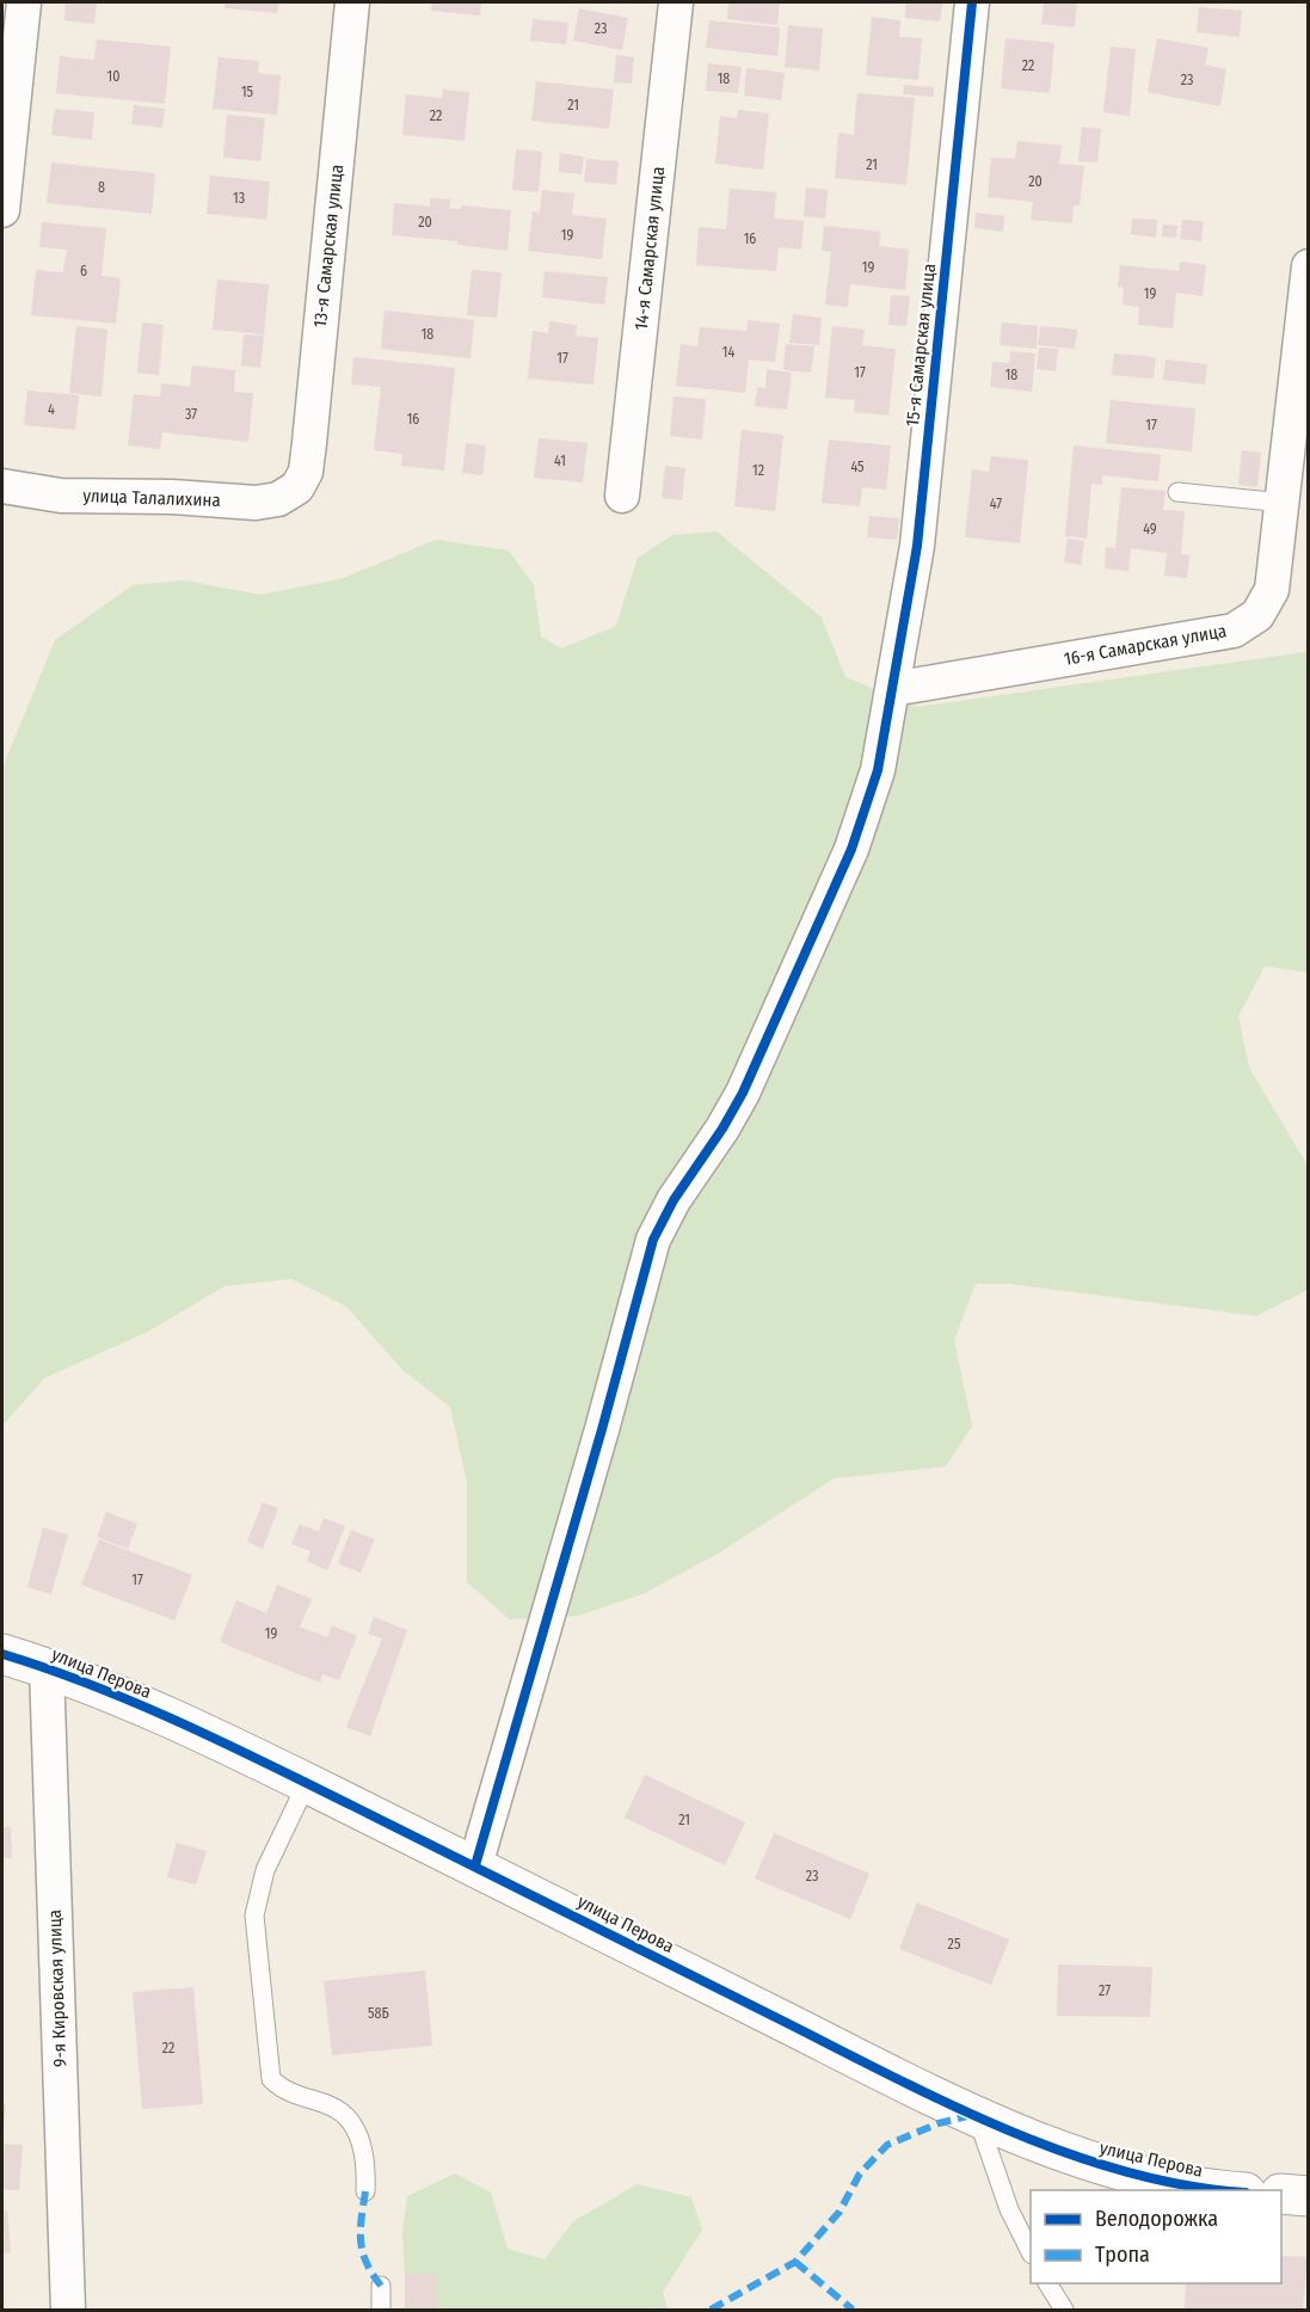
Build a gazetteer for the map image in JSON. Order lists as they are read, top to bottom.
{
  "streets": {
    "street": [
      "13-я Самарская улица",
      "14-я Самарская улица",
      "15-я Самарская улица",
      "улица Талалихина",
      "16-я Самарская улица",
      "улица Перова",
      "9-я Кировская улица"
    ]
  },
  "crossings": [
    ["13-я Самарская улица", "улица Талалихина"],
    ["15-я Самарская улица", "16-я Самарская улица"],
    ["15-я Самарская улица", "улица Перова"],
    ["улица Перова", "9-я Кировская улица"]
  ],
  "house_numbers": [
    "23",
    "22",
    "10",
    "18",
    "23",
    "15",
    "21",
    "22",
    "21",
    "20",
    "8",
    "13",
    "20",
    "19",
    "16",
    "19",
    "6",
    "19",
    "18",
    "14",
    "17",
    "17",
    "18",
    "4",
    "37",
    "16",
    "17",
    "41",
    "45",
    "12",
    "47",
    "49",
    "17",
    "19",
    "21",
    "23",
    "25",
    "27",
    "58Б",
    "22"
  ],
  "legend": ["Велодорожка", "Тропа"]
}
